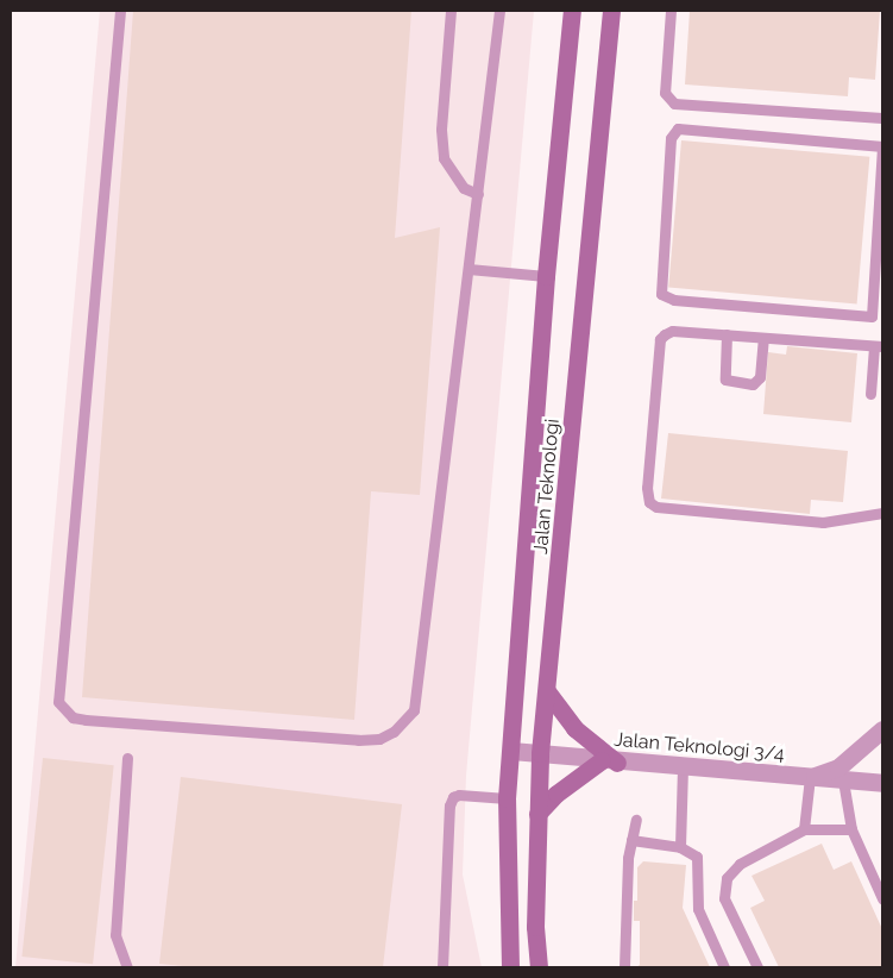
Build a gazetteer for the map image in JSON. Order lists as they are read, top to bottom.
{
  "streets": {
    "street": ["Jalan Teknologi", "Jalan Teknologi 3/4"]
  },
  "crossings": [
    ["Jalan Teknologi", "Jalan Teknologi 3/4"]
  ]
}
